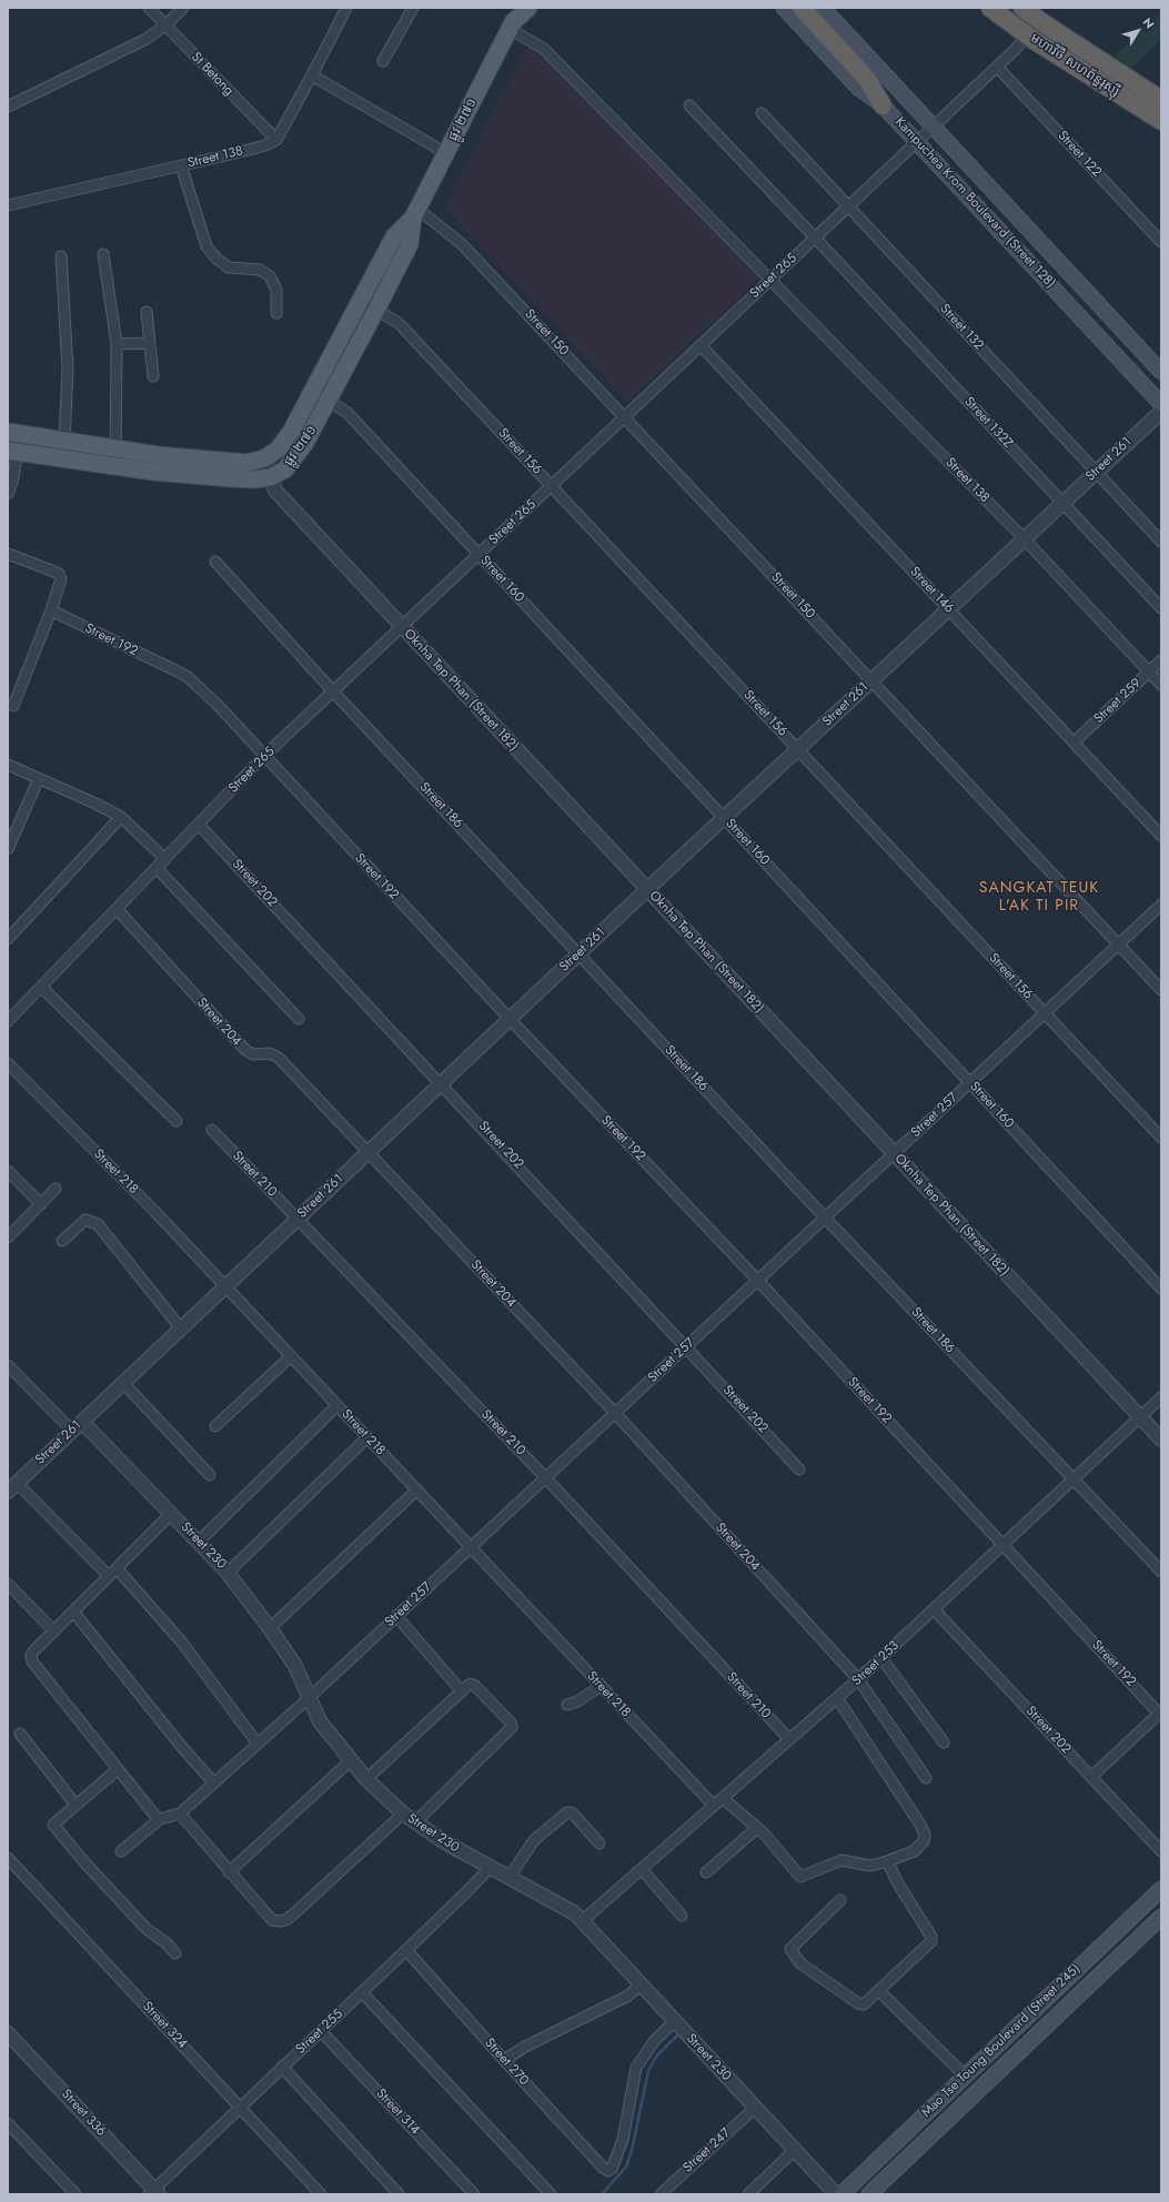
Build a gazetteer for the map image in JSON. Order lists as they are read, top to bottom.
{
  "streets": {
    "highway": ["មហាវិថី សហព័ន្ធរុស្ស៊ី"],
    "main road": ["ផ្លូវ ២៧១", "Kampuchea Krom Boulevard (Street 128)", "Mao Tse Toung Boulevard (Street 245)"],
    "street": [
      "St Betong",
      "Street 122",
      "Street 138",
      "Street 265",
      "Street 132",
      "Street 150",
      "Street 132Z",
      "Street 156",
      "Street 261",
      "Street 160",
      "Street 146",
      "Street 192",
      "Oknha Tep Phan (Street 182)",
      "Street 259",
      "Street 186",
      "Street 202",
      "Street 204",
      "Street 257",
      "Street 218",
      "Street 210",
      "Street 230",
      "Street 253",
      "Street 324",
      "Street 255",
      "Street 270",
      "Street 314",
      "Street 336",
      "Street 247"
    ]
  },
  "crossings": [
    ["មហាវិថី សហព័ន្ធរុស្ស៊ី", "Street 265"],
    ["St Betong", "Street 138"],
    ["ផ្លូវ ២៧១", "Street 138"],
    ["ផ្លូវ ២៧១", "Street 150"],
    ["ផ្លូវ ២៧១", "Street 156"],
    ["ផ្លូវ ២៧១", "Street 160"],
    ["ផ្លូវ ២៧១", "Oknha Tep Phan (Street 182)"],
    ["Street 122", "Street 265"],
    ["Street 138", "Street 265"],
    ["Street 138", "Street 261"],
    ["Street 138", "Street 259"],
    ["Kampuchea Krom Boulevard (Street 128)", "Street 265"],
    ["Street 265", "Street 132"],
    ["Street 265", "Street 150"],
    ["Street 265", "Street 132Z"],
    ["Street 265", "Street 156"],
    ["Street 265", "Street 160"],
    ["Street 265", "Street 146"],
    ["Street 265", "Street 192"],
    ["Street 265", "Oknha Tep Phan (Street 182)"],
    ["Street 265", "Street 186"],
    ["Street 265", "Street 202"],
    ["Street 265", "Street 204"],
    ["Street 132", "Street 261"],
    ["Street 150", "Street 261"],
    ["Street 150", "Street 257"],
    ["Street 132Z", "Street 261"],
    ["Street 156", "Street 261"],
    ["Street 156", "Street 257"],
    ["Street 261", "Street 160"],
    ["Street 261", "Street 146"],
    ["Street 261", "Street 192"],
    ["Street 261", "Oknha Tep Phan (Street 182)"],
    ["Street 261", "Street 186"],
    ["Street 261", "Street 202"],
    ["Street 261", "Street 204"],
    ["Street 261", "Street 218"],
    ["Street 261", "Street 210"],
    ["Street 261", "Street 230"],
    ["Street 160", "Street 257"],
    ["Street 146", "Street 259"],
    ["Street 192", "Street 257"],
    ["Street 192", "Street 253"],
    ["Oknha Tep Phan (Street 182)", "Street 257"],
    ["Oknha Tep Phan (Street 182)", "Street 253"],
    ["Street 186", "Street 257"],
    ["Street 186", "Street 253"],
    ["Street 202", "Street 257"],
    ["Street 202", "Street 253"],
    ["Street 204", "Street 257"],
    ["Street 204", "Street 253"],
    ["Street 257", "Street 218"],
    ["Street 257", "Street 210"],
    ["Street 257", "Street 230"],
    ["Street 218", "Street 253"],
    ["Street 210", "Street 253"],
    ["Street 230", "Street 253"],
    ["Street 230", "Street 255"],
    ["Street 230", "Street 270"],
    ["Street 230", "Street 247"],
    ["Street 324", "Street 255"],
    ["Street 255", "Street 270"],
    ["Street 255", "Street 314"],
    ["Street 255", "Street 336"]
  ],
  "districts": ["SANGKAT TEUK L'AK TI PIR"],
  "north": "top right"
}
